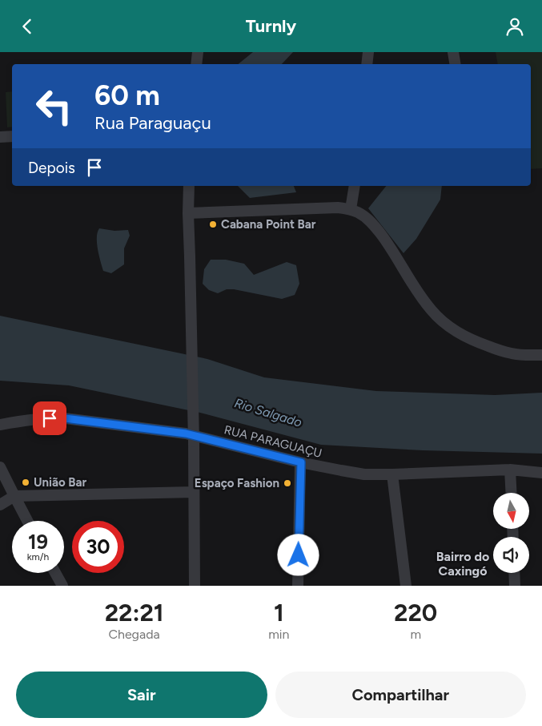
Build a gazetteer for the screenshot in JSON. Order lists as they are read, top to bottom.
{
  "streets": {
    "street": ["RUA PARAGUAÇU"]
  },
  "districts": ["Bairro do Caxingó"],
  "water": ["Rio Salgado"],
  "places": ["Cabana Point Bar", "União Bar", "Espaço Fashion"],
  "north": "bottom",
  "page": {
    "header": "Turnly",
    "turn": ["60 m", "Rua Paraguaçu"],
    "then": "Depois",
    "speed": "19 km/h",
    "limit": "30",
    "eta": [
      "22:21",
      "Chegada",
      "1",
      "min",
      "220",
      "m"
    ],
    "buttons": ["Sair", "Compartilhar"]
  }
}
